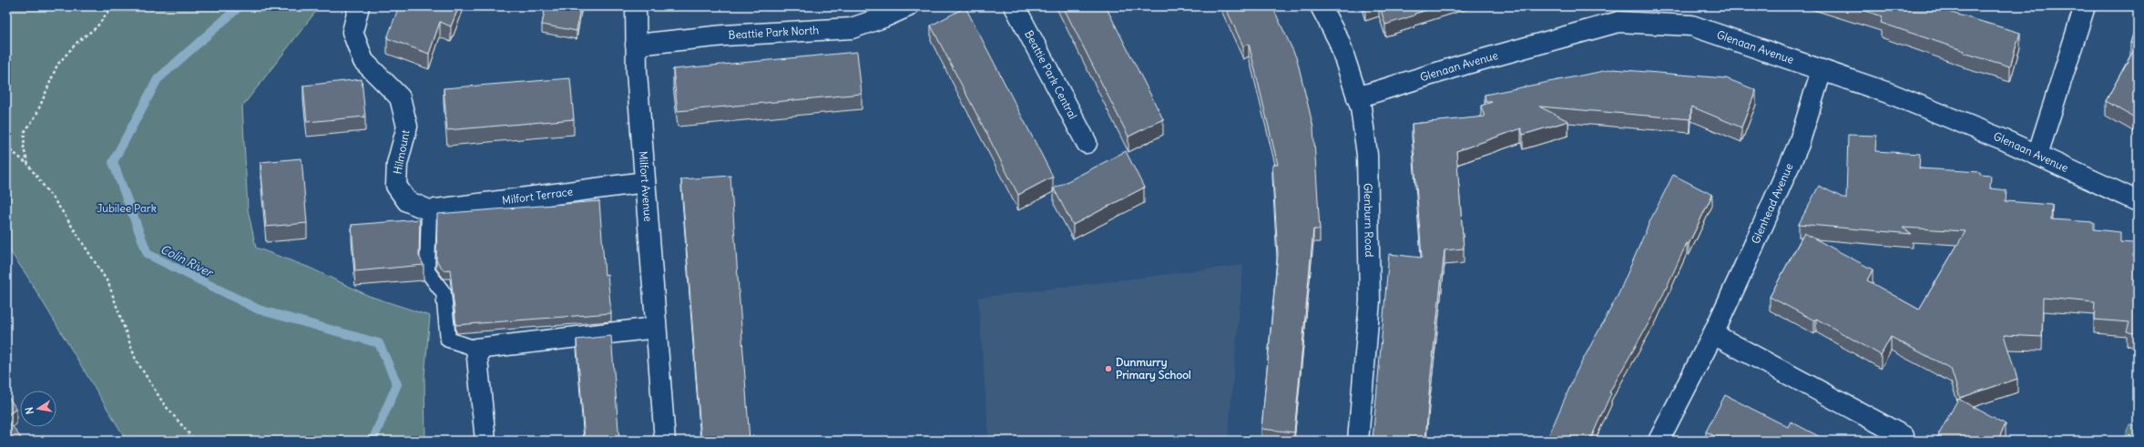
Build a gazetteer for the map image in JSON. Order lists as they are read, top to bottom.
{
  "streets": {
    "street": [
      "Beattie Park North",
      "Glenaan Avenue",
      "Beattie Park Central",
      "Hilmount",
      "Milfort Avenue",
      "Milfort Terrace",
      "Glenhead Avenue",
      "Glenburn Road"
    ]
  },
  "crossings": [
    ["Beattie Park North", "Milfort Avenue"],
    ["Glenaan Avenue", "Glenhead Avenue"],
    ["Glenaan Avenue", "Glenburn Road"],
    ["Hilmount", "Milfort Terrace"],
    ["Milfort Avenue", "Milfort Terrace"]
  ],
  "water": ["Colin River"],
  "parks": ["Jubilee Park"],
  "places": ["Dunmurry Primary School"],
  "north": "left"
}
